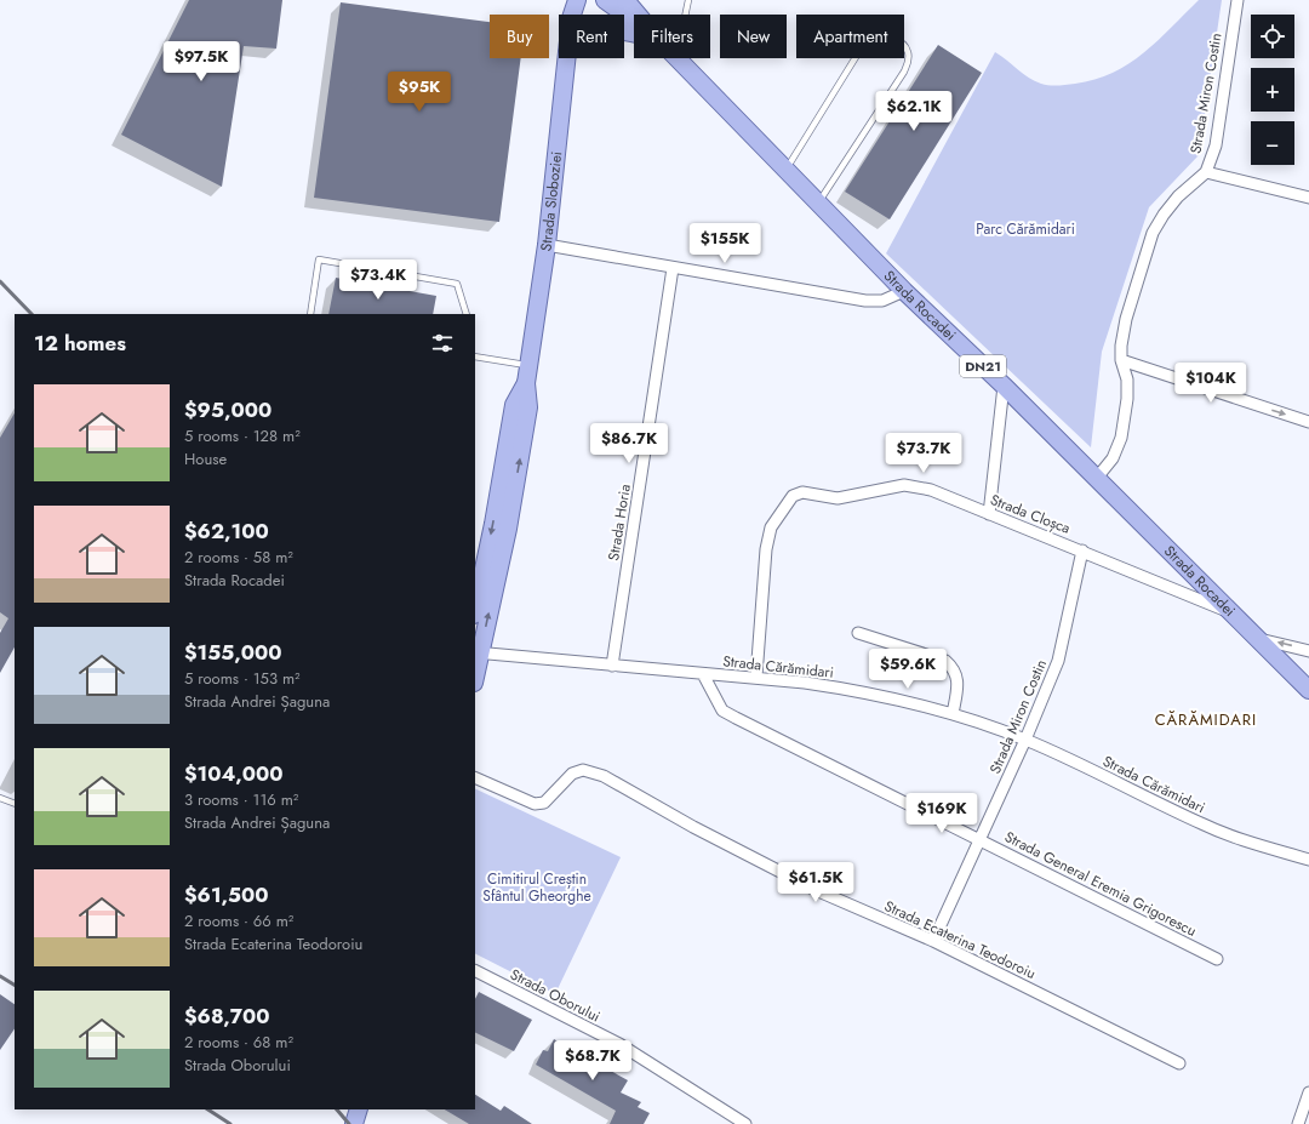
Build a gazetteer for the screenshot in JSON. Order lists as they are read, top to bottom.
{
  "streets": {
    "main road": ["Strada Sloboziei", "Strada Rocadei", "DN21"],
    "street": [
      "Strada Miron Costin",
      "Strada Cloșca",
      "Strada Horia",
      "Strada Cărămidari",
      "Strada General Eremia Grigorescu",
      "Strada Ecaterina Teodoroiu",
      "Strada Oborului"
    ]
  },
  "crossings": [
    ["Strada Miron Costin", "Strada Rocadei"],
    ["Strada Miron Costin", "Strada Cloșca"],
    ["Strada Miron Costin", "Strada Cărămidari"],
    ["Strada Miron Costin", "Strada General Eremia Grigorescu"],
    ["Strada Miron Costin", "Strada Ecaterina Teodoroiu"],
    ["Strada Sloboziei", "Strada Cărămidari"],
    ["Strada Rocadei", "Strada Cloșca"],
    ["Strada Cloșca", "Strada Cărămidari"],
    ["Strada Horia", "Strada Cărămidari"],
    ["Strada Cărămidari", "Strada General Eremia Grigorescu"]
  ],
  "districts": ["CĂRĂMIDARI"],
  "parks": ["Parc Cărămidari", "Cimitirul Creștin Sfântul Gheorghe"],
  "page": {
    "map_buttons": ["+", "−"],
    "chip": [
      "Buy",
      "Rent",
      "Filters",
      "New",
      "Apartment"
    ],
    "price": [
      "$97.5K",
      "$95K",
      "$62.1K",
      "$155K",
      "$73.4K",
      "$104K",
      "$86.7K",
      "$73.7K",
      "$59.6K",
      "$169K",
      "$61.5K",
      "$68.7K"
    ],
    "heading": "12 homes",
    "list": [
      {
        "name": "$95,000",
        "note": "5 rooms · 128 m² · House"
      },
      {
        "name": "$62,100",
        "note": "2 rooms · 58 m² · Strada Rocadei"
      },
      {
        "name": "$155,000",
        "note": "5 rooms · 153 m² · Strada Andrei Șaguna"
      },
      {
        "name": "$104,000",
        "note": "3 rooms · 116 m² · Strada Andrei Șaguna"
      },
      {
        "name": "$61,500",
        "note": "2 rooms · 66 m² · Strada Ecaterina Teodoroiu"
      },
      {
        "name": "$68,700",
        "note": "2 rooms · 68 m² · Strada Oborului"
      }
    ]
  }
}
